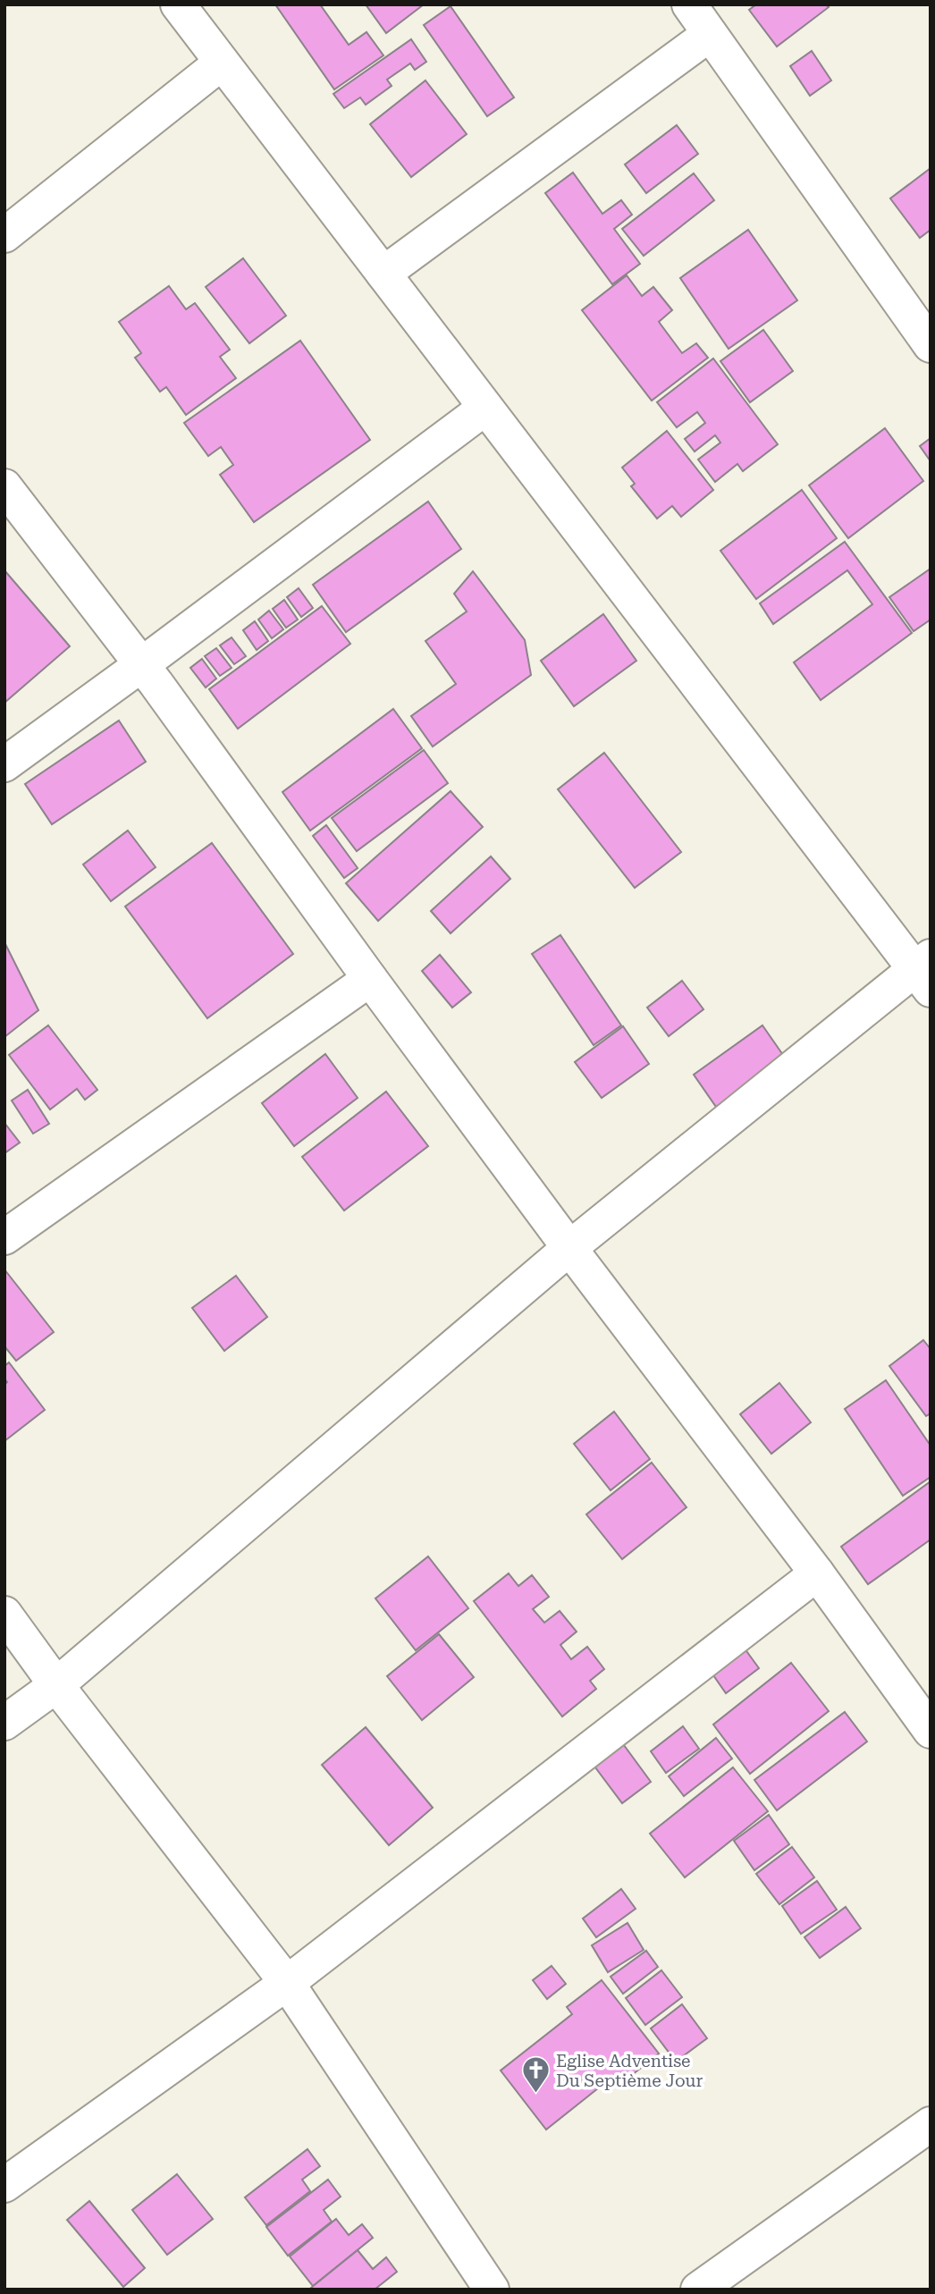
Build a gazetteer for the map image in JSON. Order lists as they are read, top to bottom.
{
  "places": {
    "church": ["Eglise Adventise Du Septième Jour"]
  }
}
